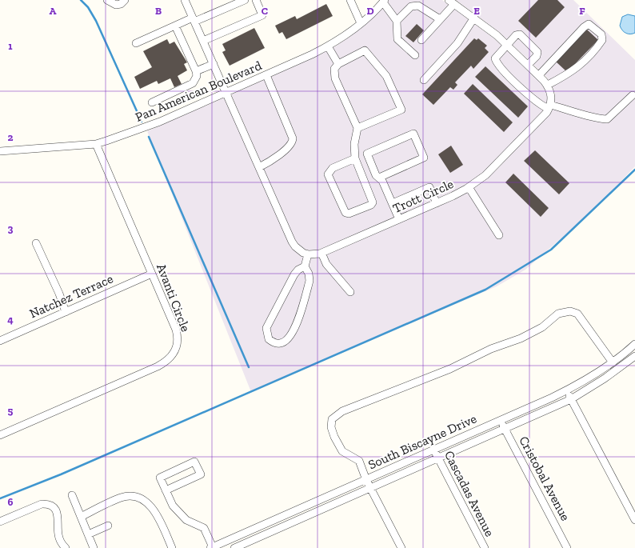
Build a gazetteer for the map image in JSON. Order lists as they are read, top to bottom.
{
  "streets": {
    "street": [
      "Pan American Boulevard",
      "Trott Circle",
      "Natchez Terrace",
      "Avanti Circle",
      "South Biscayne Drive",
      "Cristobal Avenue",
      "Cascadas Avenue"
    ]
  },
  "crossings": [
    ["Pan American Boulevard", "Avanti Circle"],
    ["Natchez Terrace", "Avanti Circle"],
    ["South Biscayne Drive", "Cristobal Avenue"],
    ["South Biscayne Drive", "Cascadas Avenue"]
  ],
  "grid": {
    "columns": [
      "A",
      "B",
      "C",
      "D",
      "E",
      "F"
    ],
    "rows": [
      "1",
      "2",
      "3",
      "4",
      "5",
      "6"
    ]
  }
}
